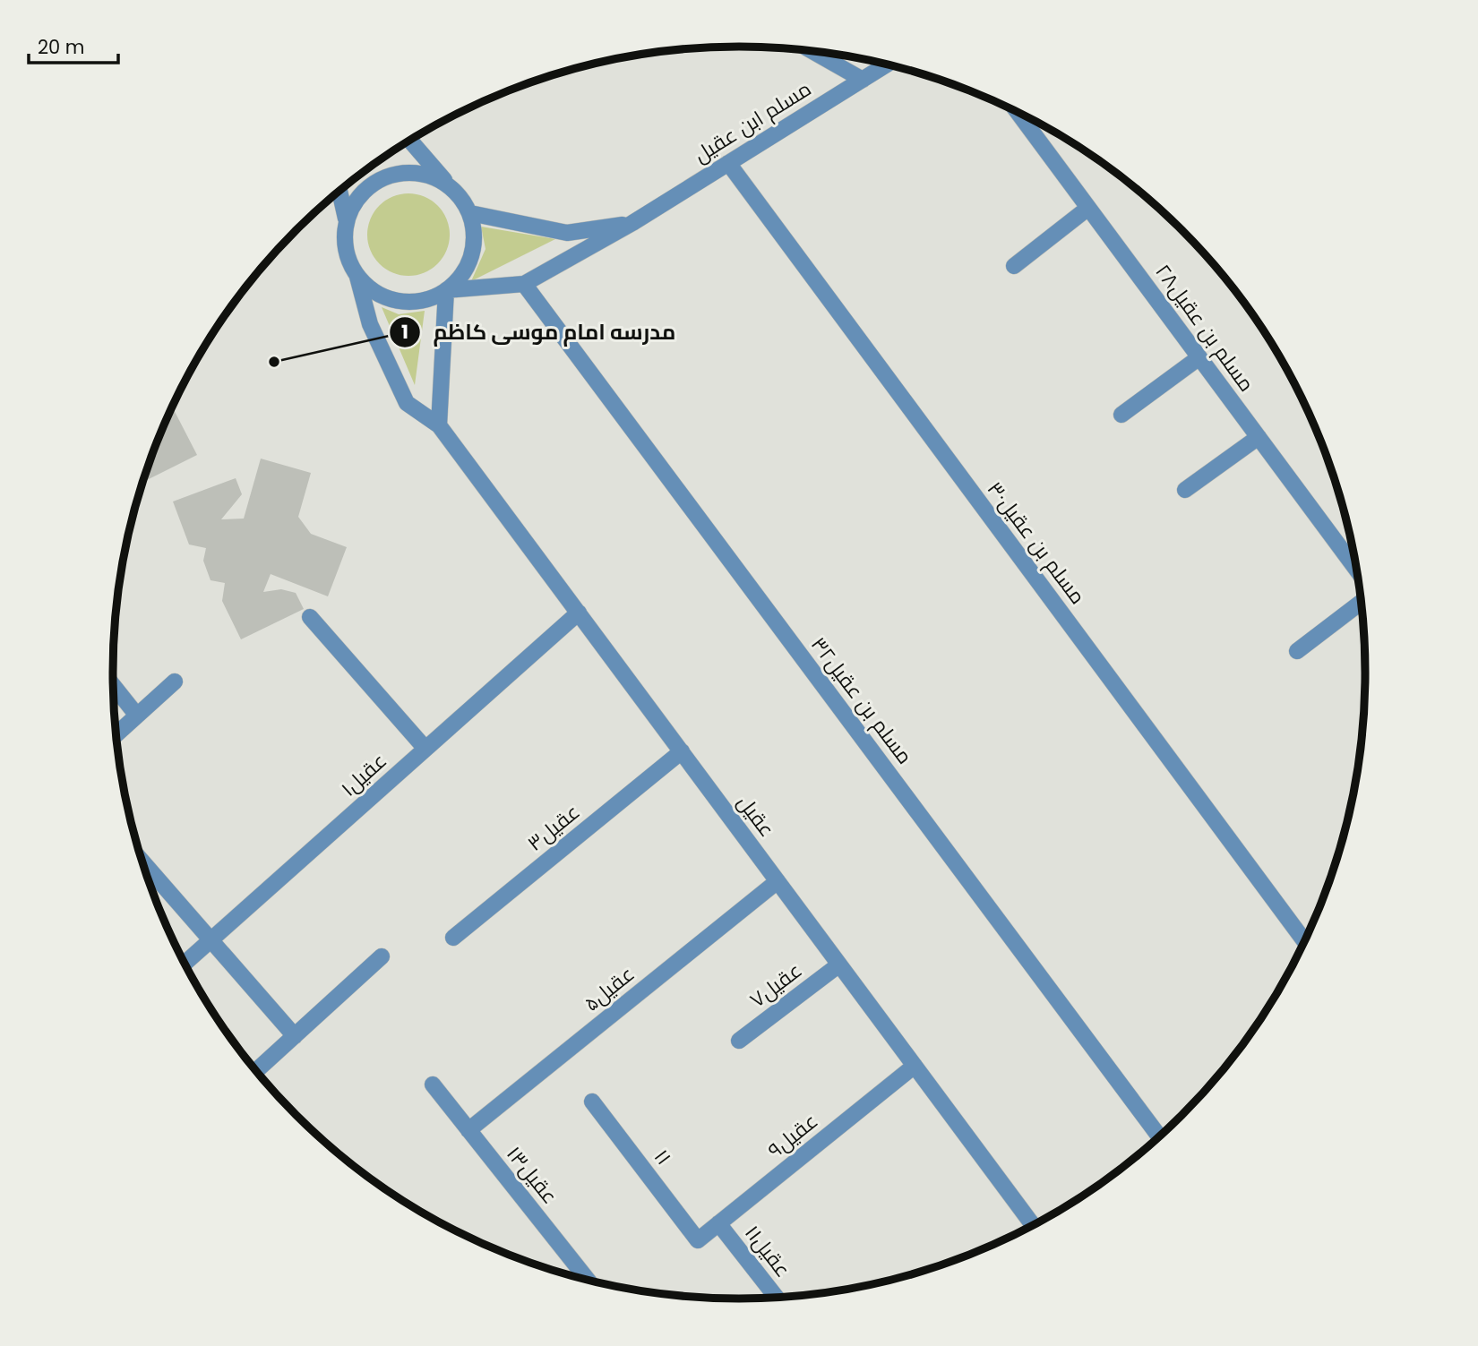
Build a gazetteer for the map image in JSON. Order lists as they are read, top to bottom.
{
  "streets": {
    "street": [
      "مسلم ابن عقیل",
      "مسلم بن عقیل۲۸",
      "مسلم بن عقیل۳۰",
      "مسلم بن عقیل۳۲",
      "عقیل۱",
      "عقیل",
      "عقیل۳",
      "عقیل۷",
      "عقیل۵",
      "عقیل۹",
      "۱۱",
      "عقیل۱۳",
      "عقیل۱۱"
    ]
  },
  "crossings": [
    ["مسلم ابن عقیل", "مسلم بن عقیل۳۰"],
    ["مسلم ابن عقیل", "مسلم بن عقیل۳۲"],
    ["عقیل۱", "عقیل"],
    ["عقیل", "عقیل۳"],
    ["عقیل", "عقیل۷"],
    ["عقیل", "عقیل۵"],
    ["عقیل", "عقیل۹"],
    ["عقیل۵", "عقیل۱۳"],
    ["عقیل۹", "۱۱"],
    ["عقیل۹", "عقیل۱۱"]
  ],
  "places": ["مدرسه امام موسی کاظم"],
  "scale_bar": "20 m"
}
